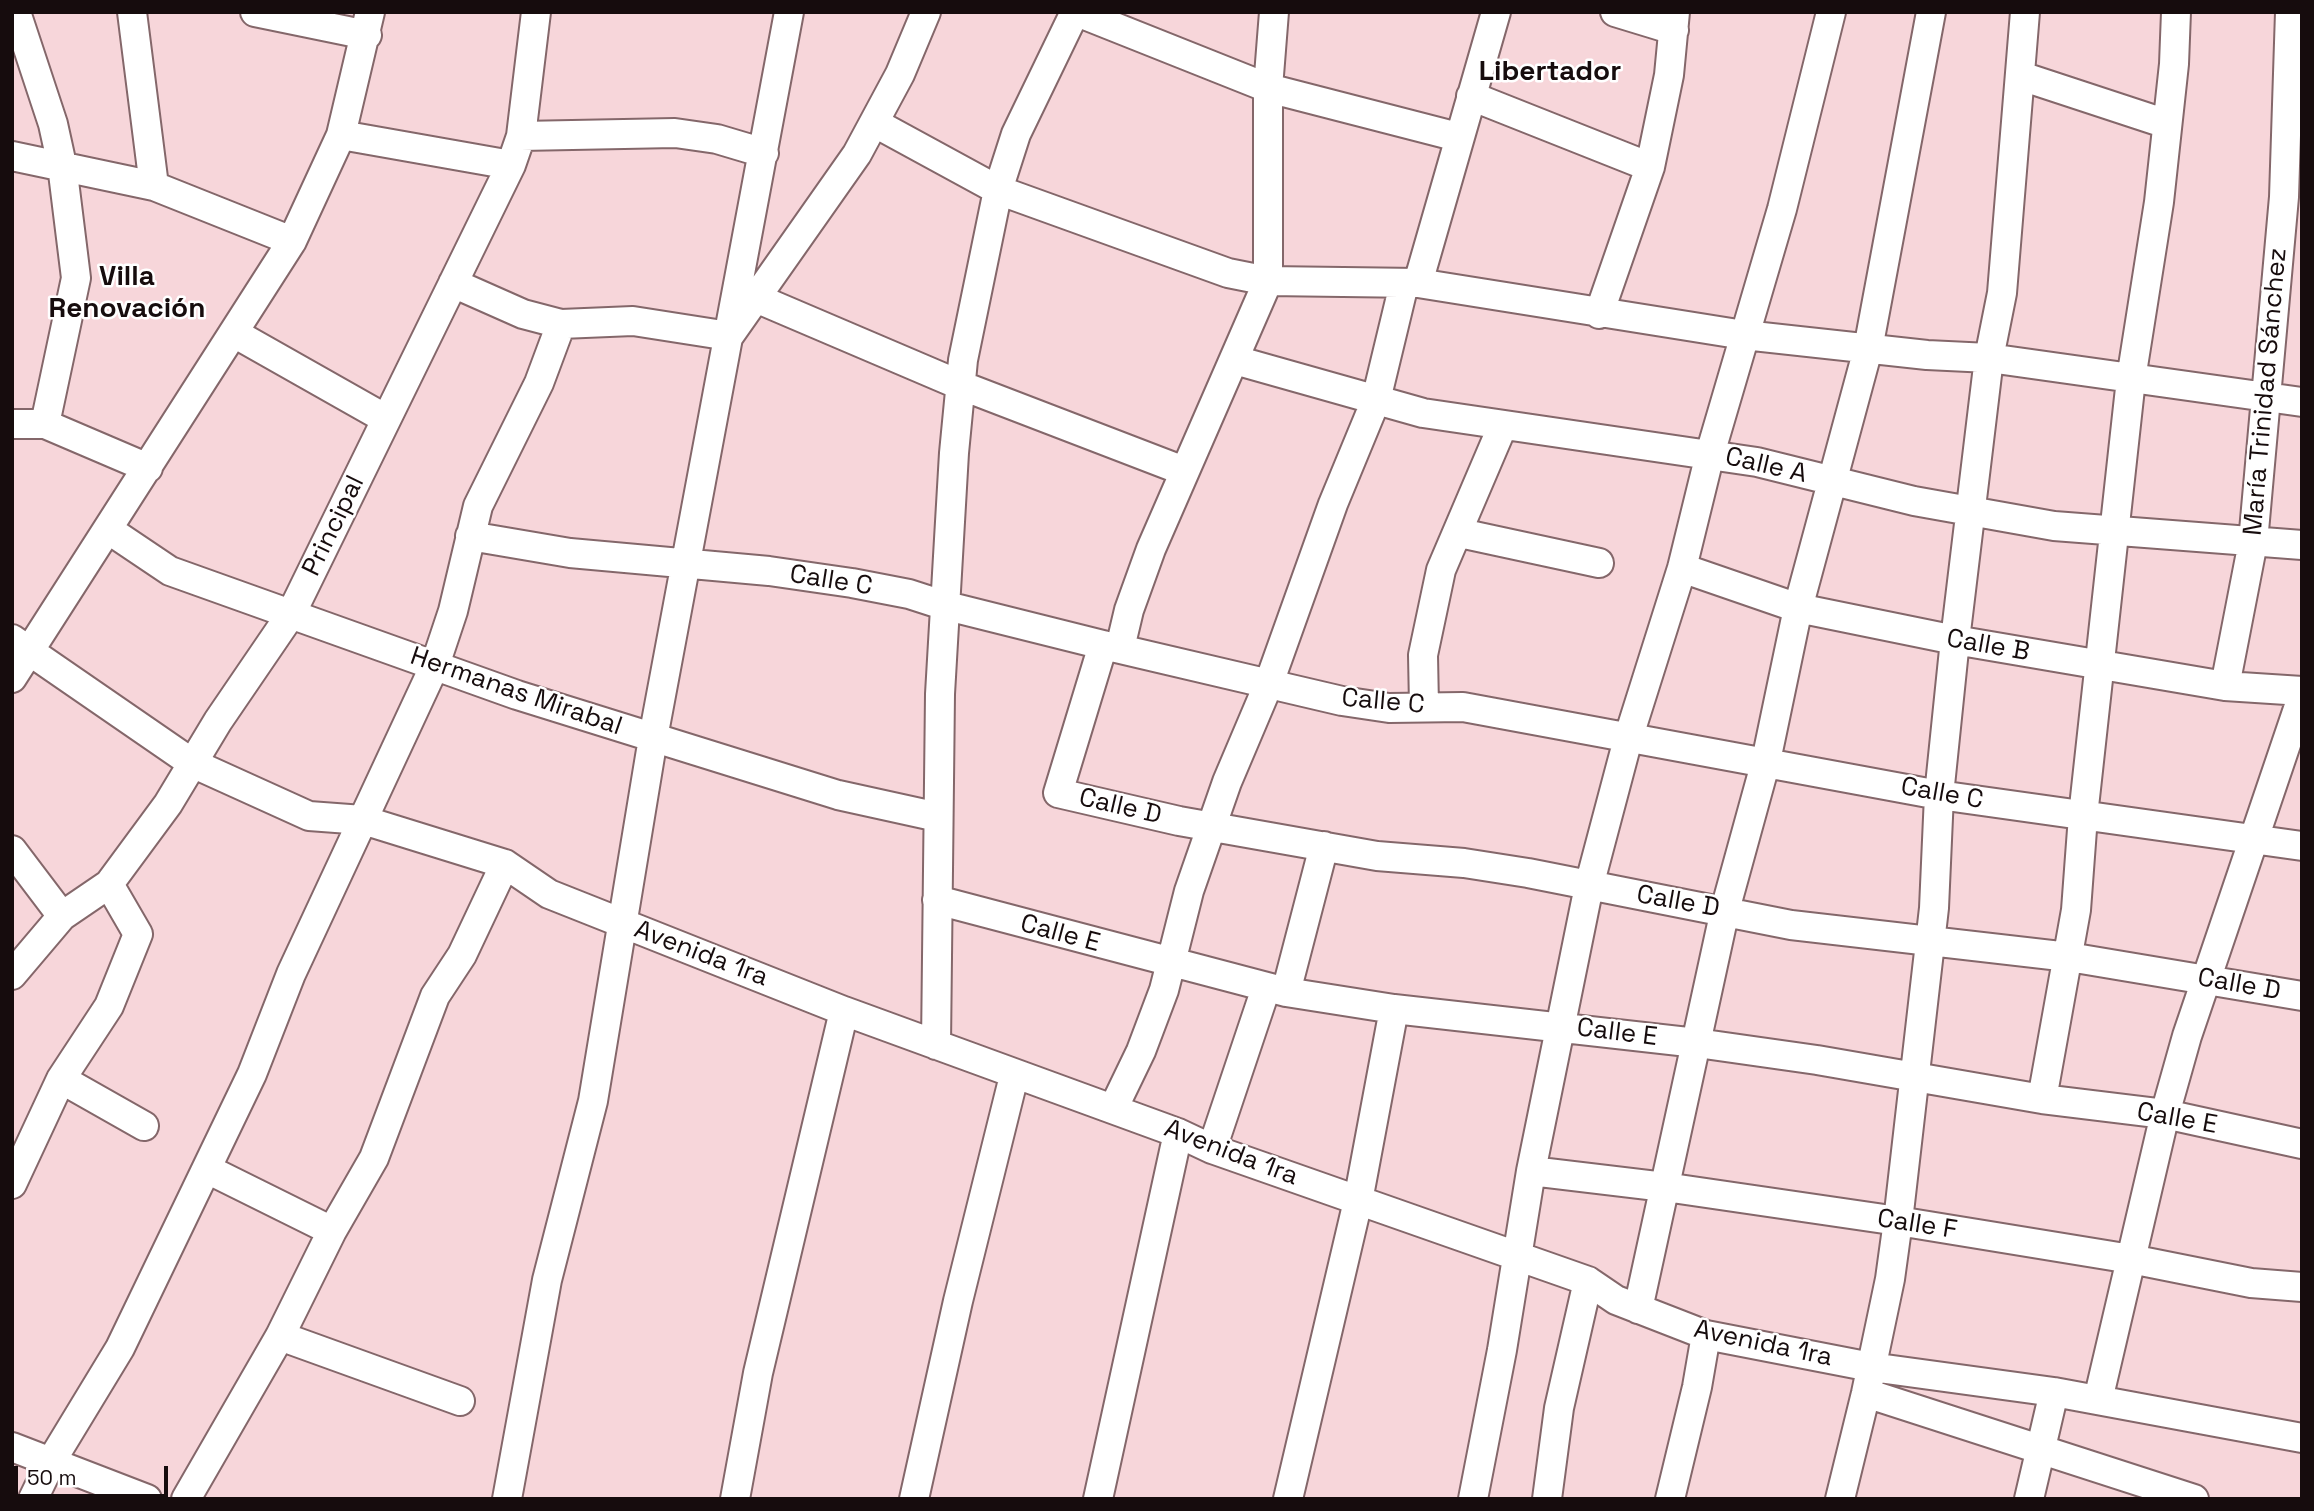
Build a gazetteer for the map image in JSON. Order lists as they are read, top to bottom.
{
  "streets": {
    "street": [
      "María Trinidad Sánchez",
      "Calle A",
      "Principal",
      "Calle C",
      "Calle B",
      "Hermanas Mirabal",
      "Calle D",
      "Calle E",
      "Avenida 1ra",
      "Calle F"
    ]
  },
  "crossings": [
    ["María Trinidad Sánchez", "Calle A"],
    ["María Trinidad Sánchez", "Calle B"],
    ["Principal", "Hermanas Mirabal"],
    ["Principal", "Avenida 1ra"],
    ["Calle C", "Calle D"]
  ],
  "districts": ["Libertador", "Villa Renovación"],
  "scale_bar": "50 m"
}
